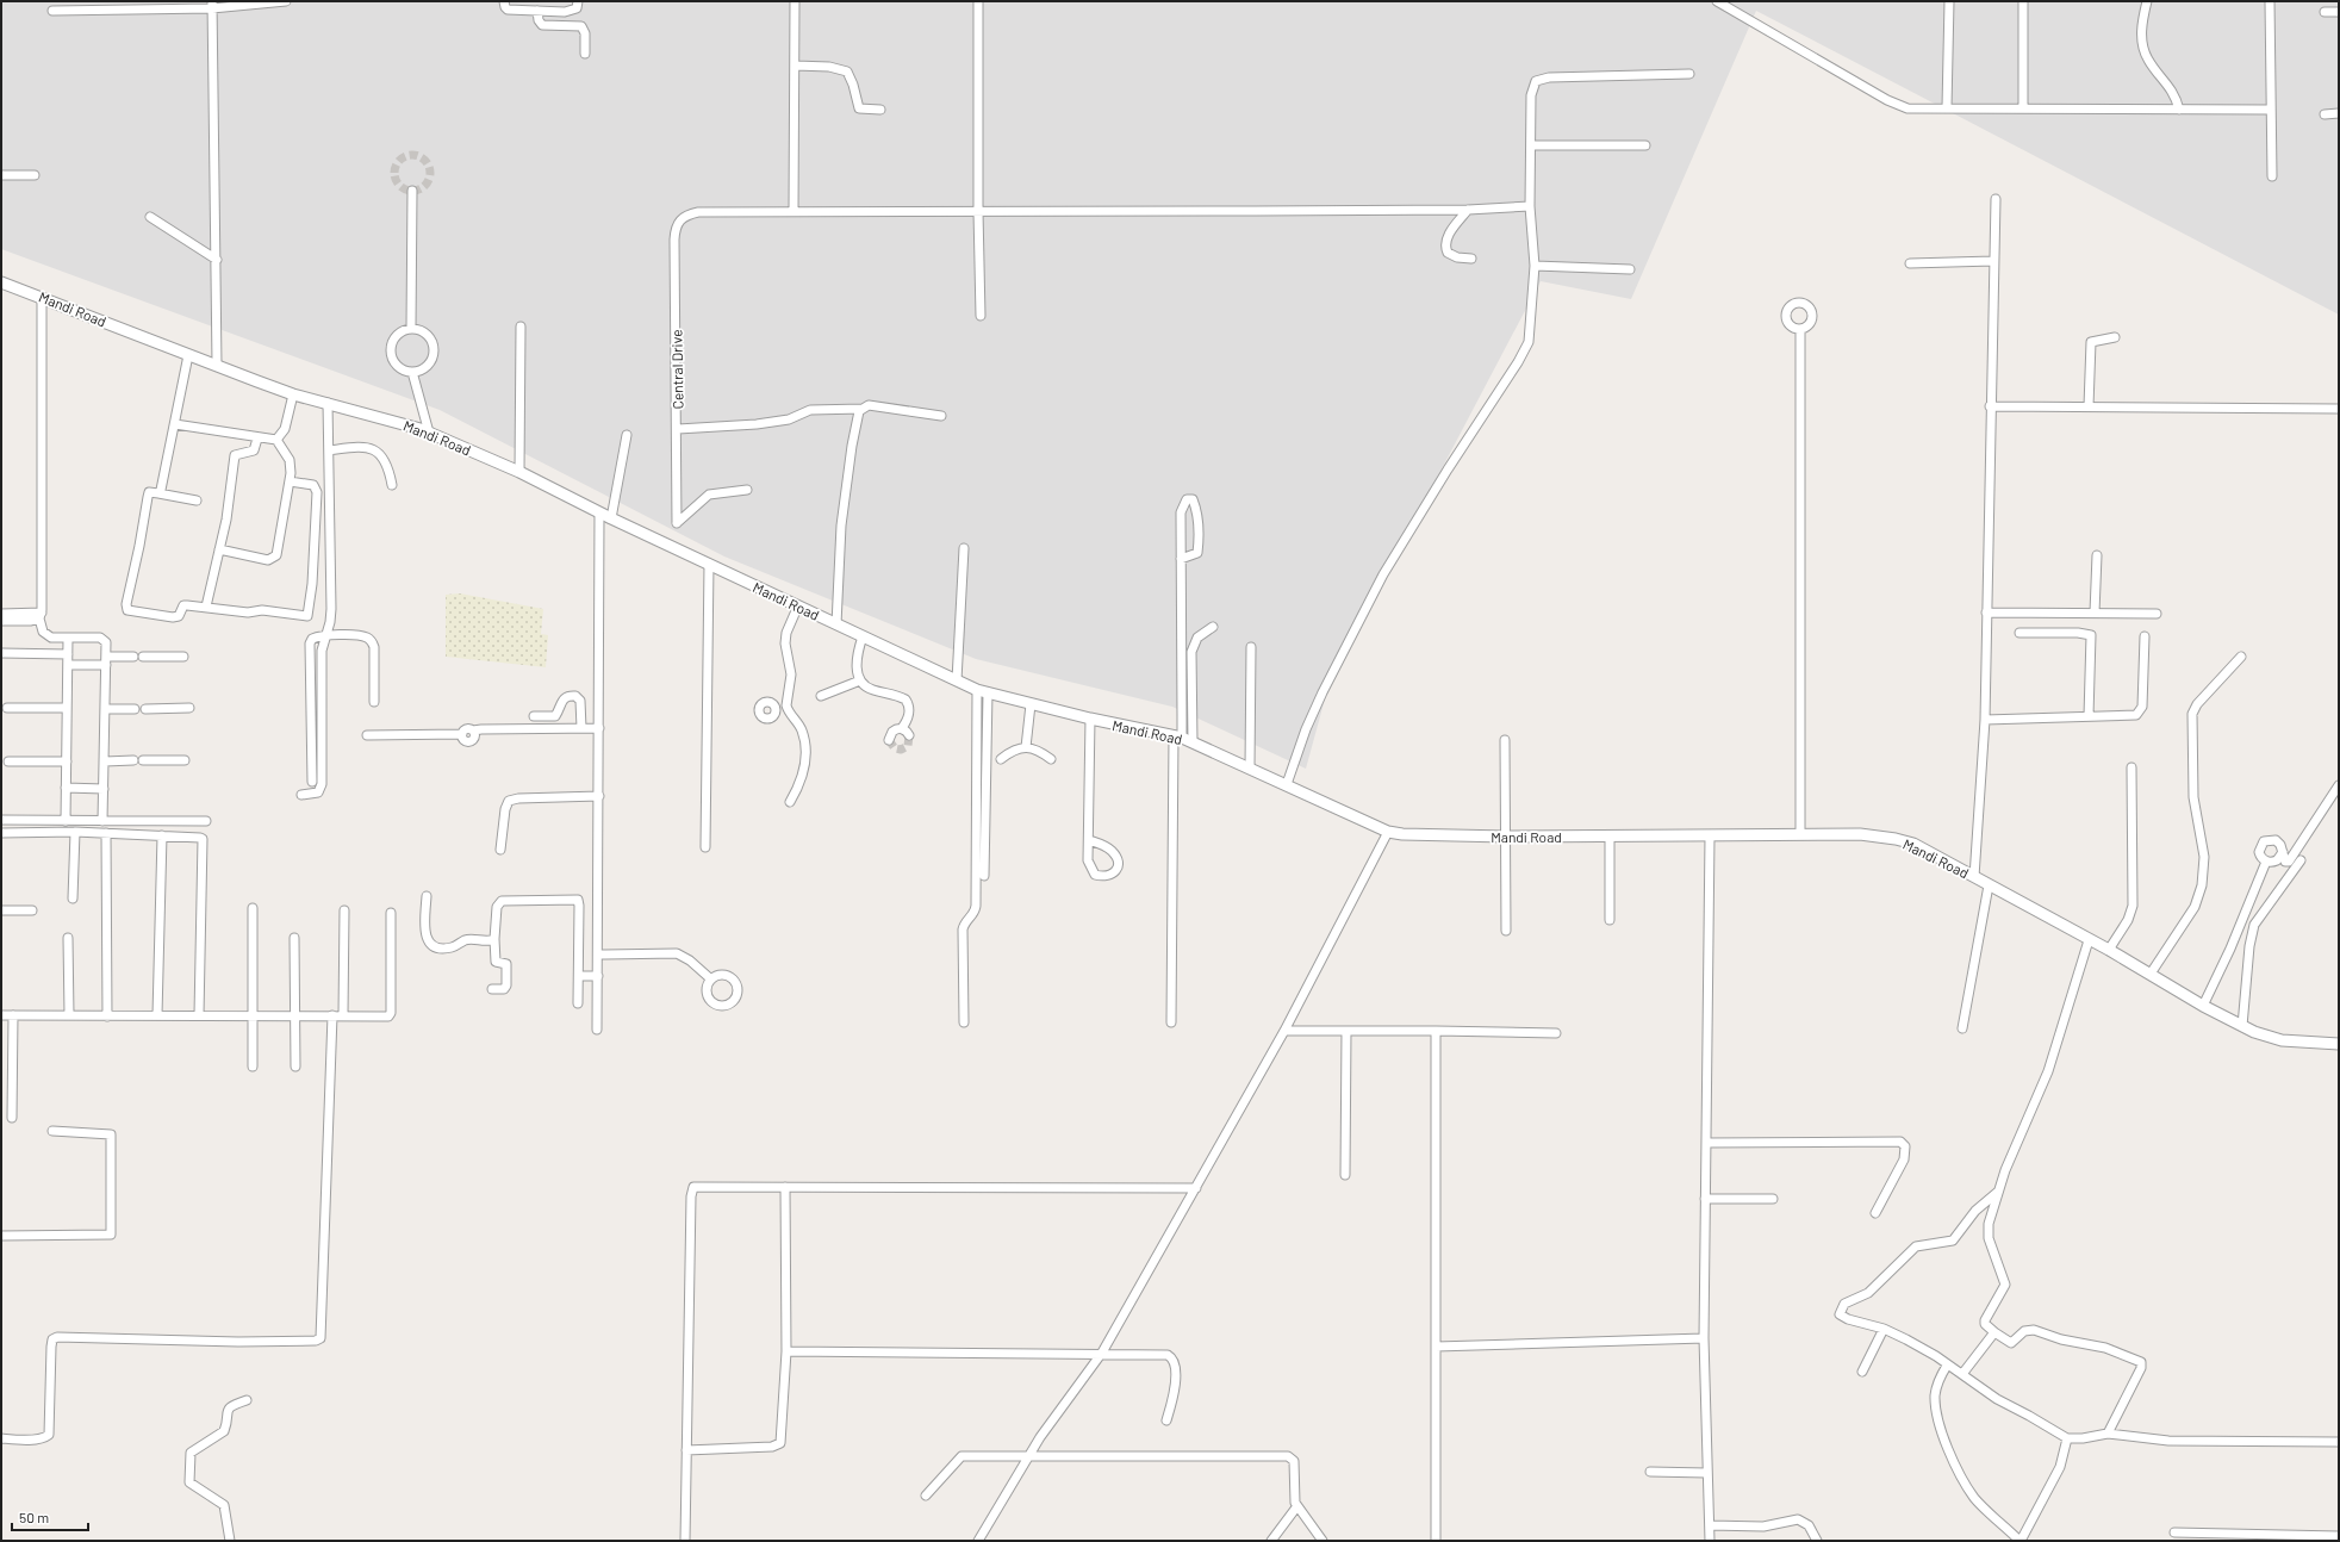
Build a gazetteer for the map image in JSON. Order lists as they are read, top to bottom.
{
  "streets": {
    "street": ["Mandi Road", "Central Drive"]
  },
  "scale_bar": "50 m"
}
